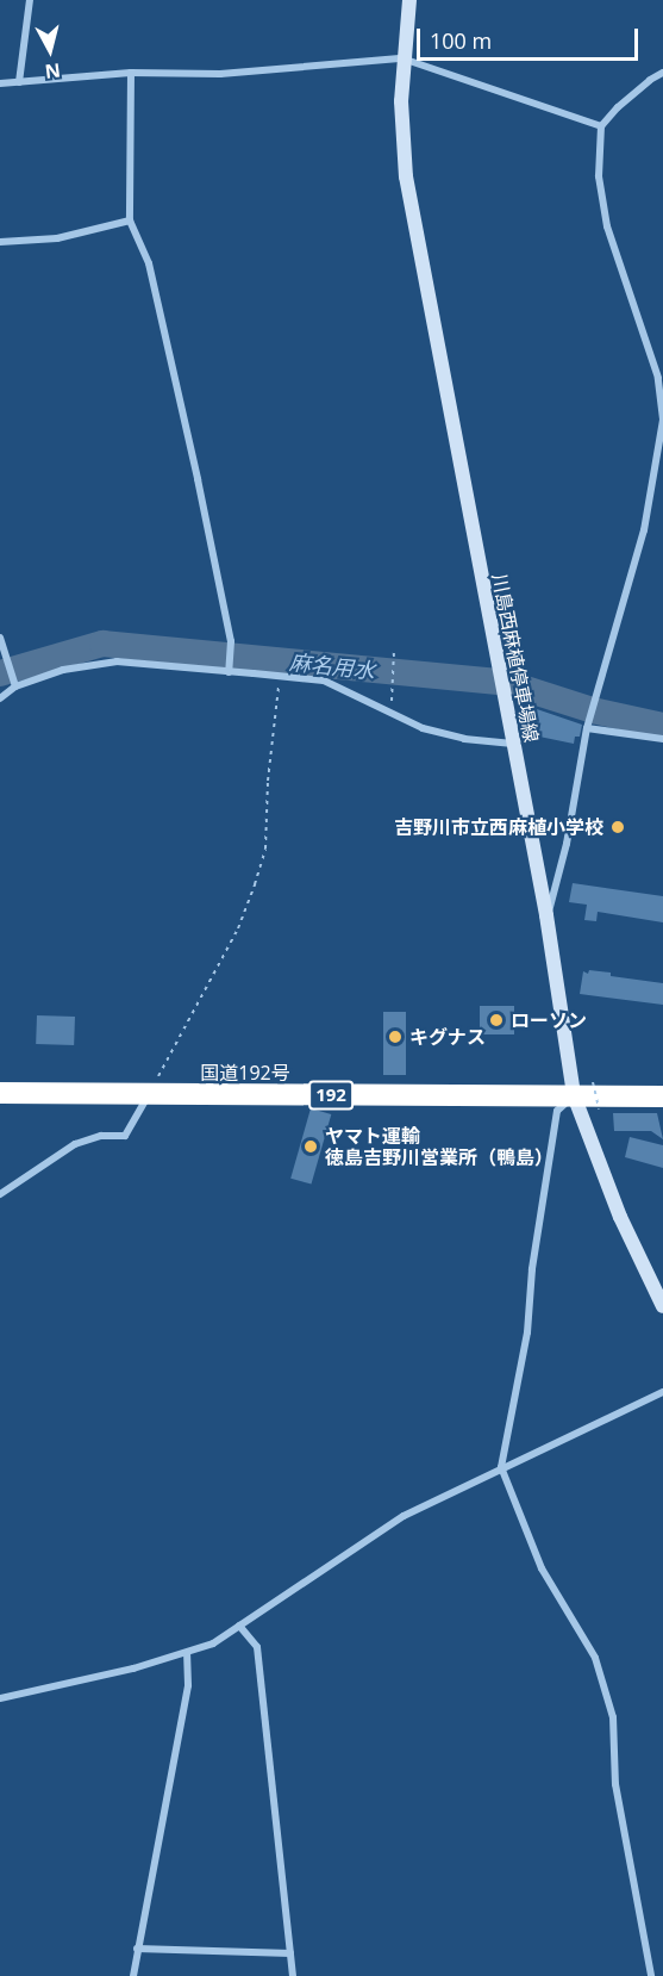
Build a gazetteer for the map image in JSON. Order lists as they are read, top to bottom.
{
  "streets": {
    "highway": ["国道192号", "192"],
    "main road": ["川島西麻植停車場線"]
  },
  "crossings": [
    ["川島西麻植停車場線", "国道192号"]
  ],
  "water": ["麻名用水"],
  "places": [
    "吉野川市立西麻植小学校",
    "ローソン",
    "キグナス",
    "ヤマト運輸 徳島吉野川営業所（鴨島）"
  ],
  "scale_bar": "100 m",
  "north": "bottom"
}
